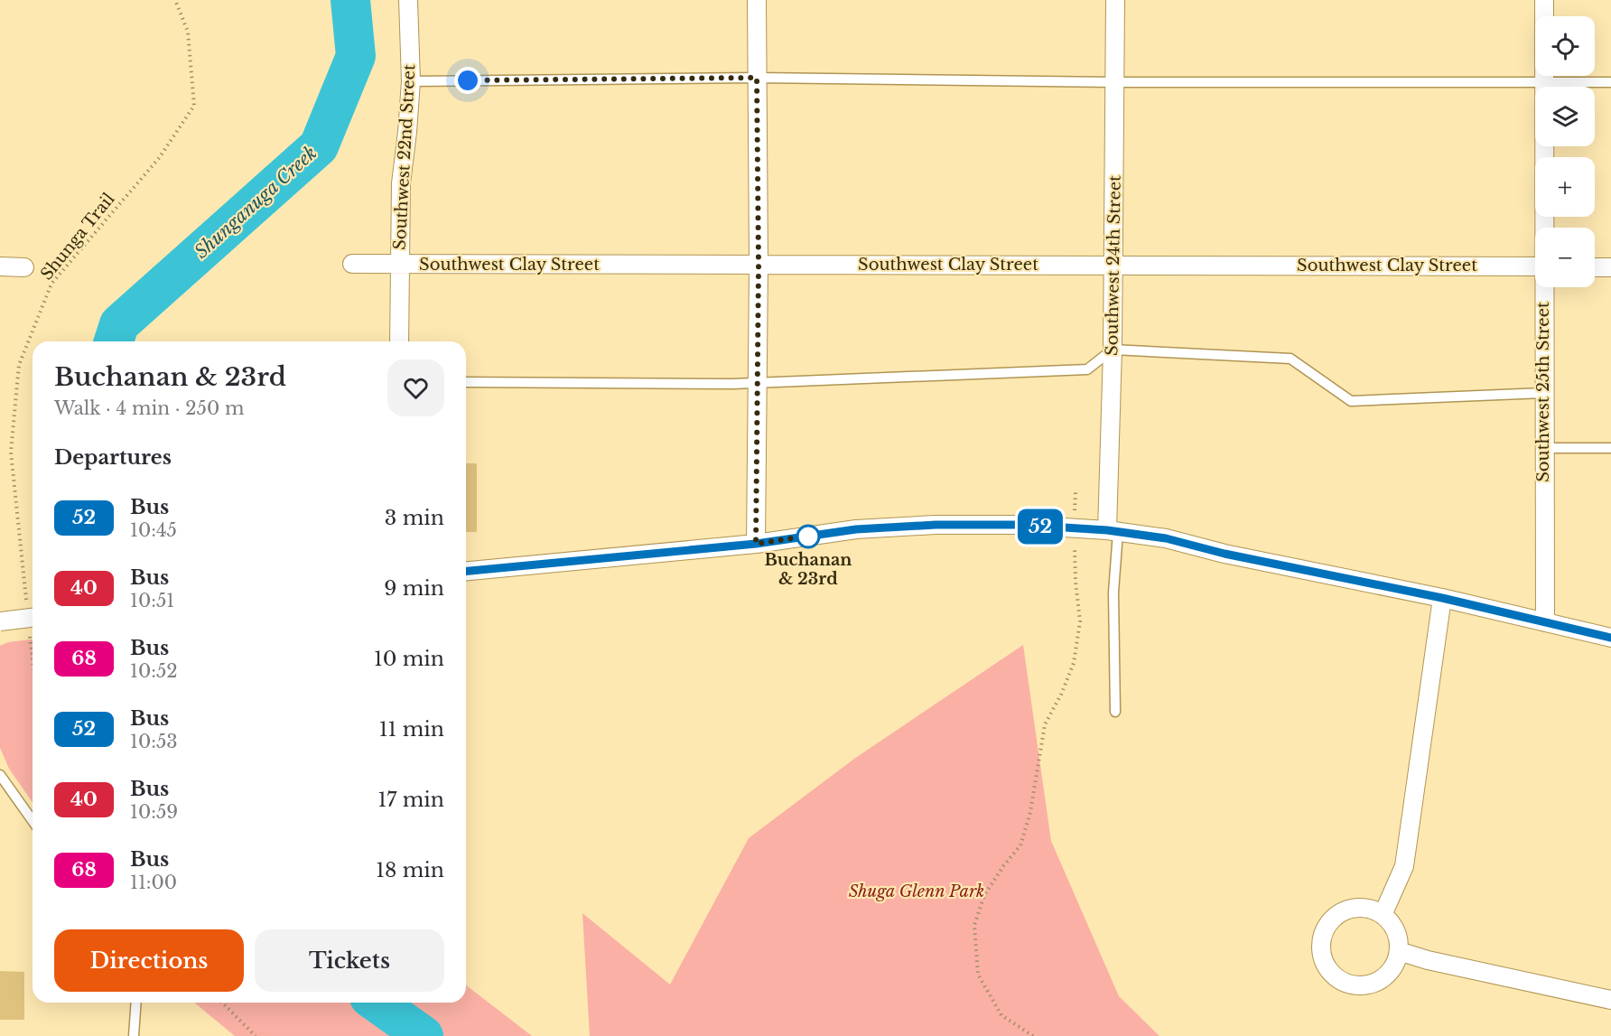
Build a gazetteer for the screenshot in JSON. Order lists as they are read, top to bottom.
{
  "streets": {
    "street": [
      "Southwest 22nd Street",
      "Southwest Clay Street",
      "Southwest 24th Street",
      "Southwest 25th Street"
    ],
    "path": ["Shunga Trail"]
  },
  "crossings": [
    ["Southwest 22nd Street", "Southwest Clay Street"],
    ["Southwest Clay Street", "Southwest 24th Street"]
  ],
  "water": ["Shunganuga Creek"],
  "parks": ["Shuga Glenn Park"],
  "places": ["Buchanan & 23rd"],
  "lines": ["bus line 52"],
  "page": {
    "on_map": "52",
    "map_buttons": ["+", "−"],
    "heading": [
      ["Buchanan & 23rd", "Walk · 4 min · 250 m"],
      "Departures"
    ],
    "list": [
      {
        "mark": "52",
        "name": "Bus",
        "note": "10:45",
        "value": "3 min"
      },
      {
        "mark": "40",
        "name": "Bus",
        "note": "10:51",
        "value": "9 min"
      },
      {
        "mark": "68",
        "name": "Bus",
        "note": "10:52",
        "value": "10 min"
      },
      {
        "mark": "52",
        "name": "Bus",
        "note": "10:53",
        "value": "11 min"
      },
      {
        "mark": "40",
        "name": "Bus",
        "note": "10:59",
        "value": "17 min"
      },
      {
        "mark": "68",
        "name": "Bus",
        "note": "11:00",
        "value": "18 min"
      }
    ],
    "buttons": ["Directions", "Tickets"]
  }
}
